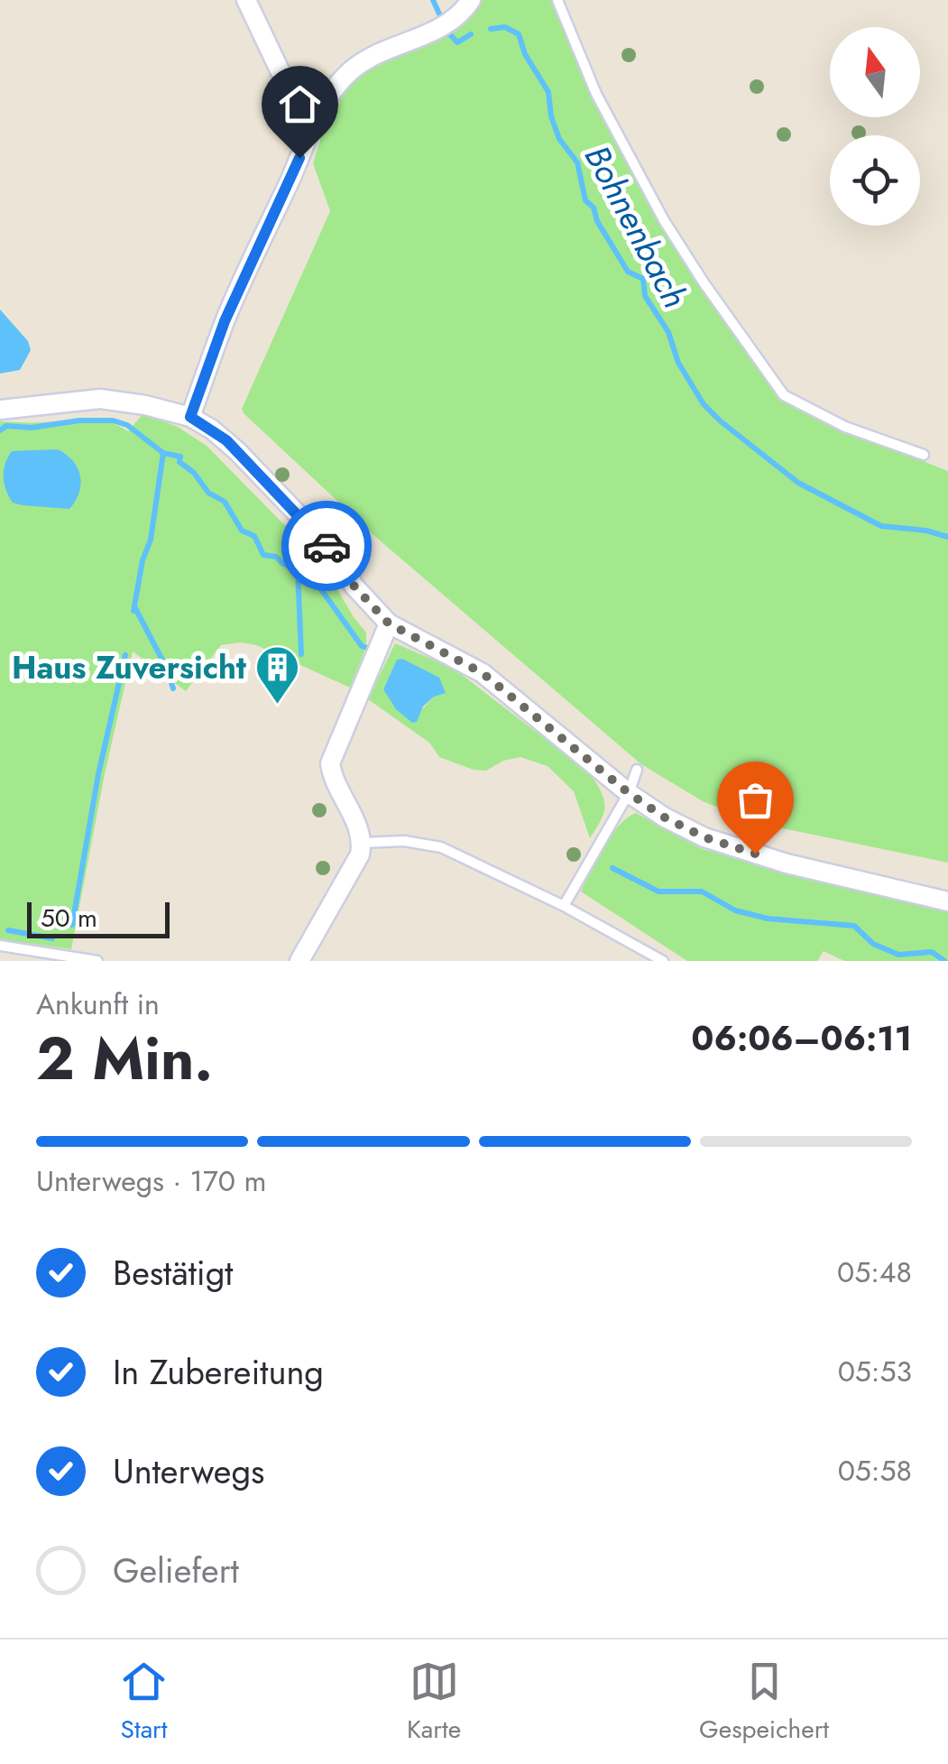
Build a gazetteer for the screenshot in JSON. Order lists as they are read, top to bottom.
{
  "water": ["Bohnenbach"],
  "places": {
    "building": ["Haus Zuversicht"]
  },
  "scale_bar": "50 m",
  "north": "top",
  "page": {
    "scale": "50 m",
    "heading": ["2 Min.", "Ankunft in", "06:06–06:11"],
    "bar": "Unterwegs · 170 m",
    "list": [
      ["Bestätigt", "05:48"],
      ["In Zubereitung", "05:53"],
      ["Unterwegs", "05:58"],
      "Geliefert"
    ],
    "tabs": ["Start", "Karte", "Gespeichert"]
  }
}
